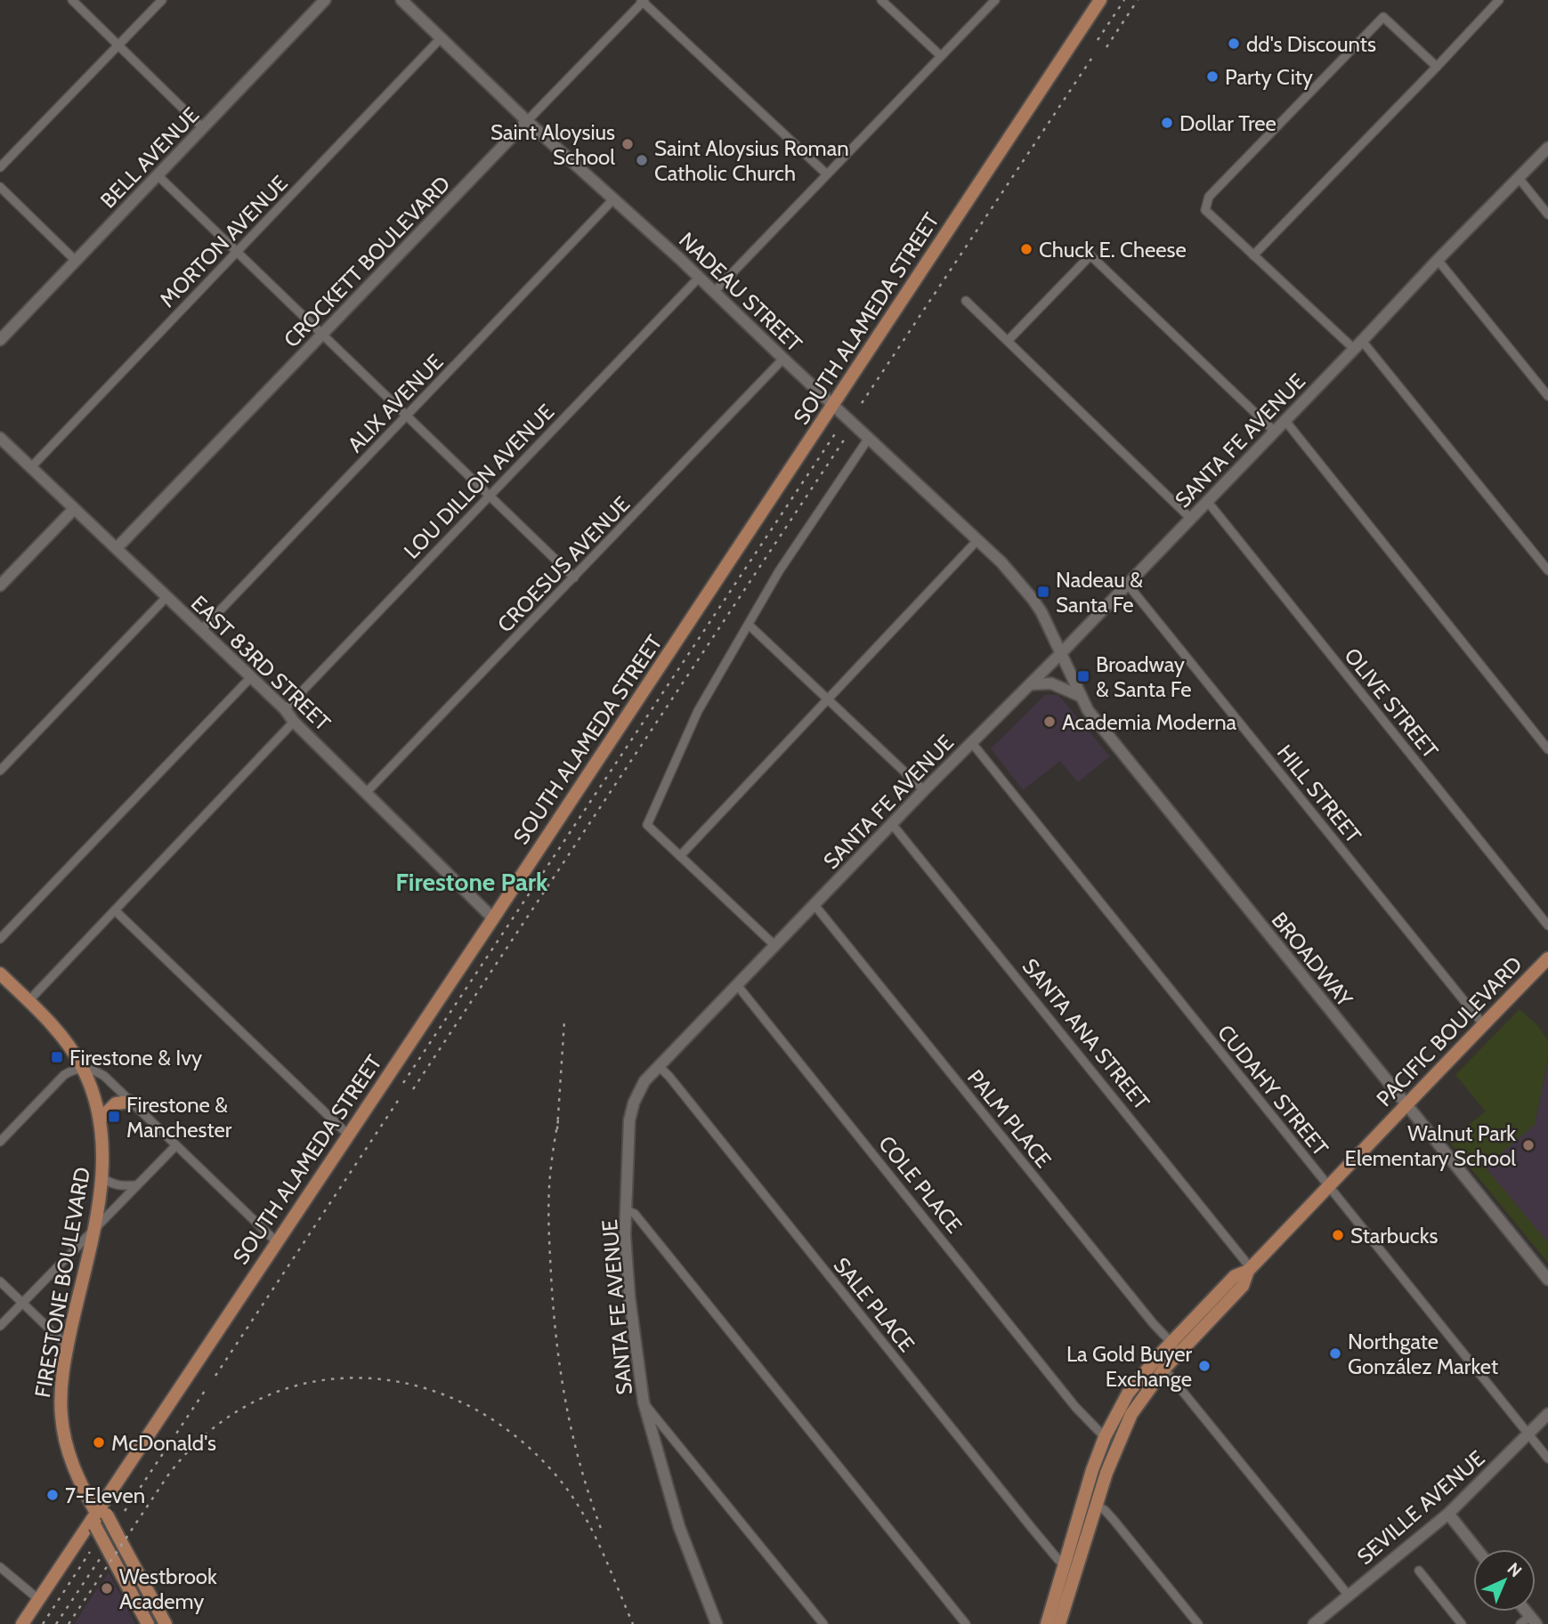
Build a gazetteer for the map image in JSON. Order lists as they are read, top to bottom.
{
  "streets": {
    "main road": ["SOUTH ALAMEDA STREET", "PACIFIC BOULEVARD", "FIRESTONE BOULEVARD"],
    "street": [
      "BELL AVENUE",
      "MORTON AVENUE",
      "CROCKETT BOULEVARD",
      "NADEAU STREET",
      "ALIX AVENUE",
      "SANTA FE AVENUE",
      "LOU DILLON AVENUE",
      "CROESUS AVENUE",
      "EAST 83RD STREET",
      "OLIVE STREET",
      "HILL STREET",
      "BROADWAY",
      "SANTA ANA STREET",
      "CUDAHY STREET",
      "PALM PLACE",
      "COLE PLACE",
      "SALE PLACE",
      "SEVILLE AVENUE"
    ]
  },
  "crossings": [
    ["MORTON AVENUE", "NADEAU STREET"],
    ["MORTON AVENUE", "EAST 83RD STREET"],
    ["CROCKETT BOULEVARD", "NADEAU STREET"],
    ["CROCKETT BOULEVARD", "EAST 83RD STREET"],
    ["NADEAU STREET", "SOUTH ALAMEDA STREET"],
    ["NADEAU STREET", "ALIX AVENUE"],
    ["NADEAU STREET", "SANTA FE AVENUE"],
    ["NADEAU STREET", "LOU DILLON AVENUE"],
    ["NADEAU STREET", "CROESUS AVENUE"],
    ["NADEAU STREET", "BROADWAY"],
    ["SOUTH ALAMEDA STREET", "EAST 83RD STREET"],
    ["SOUTH ALAMEDA STREET", "FIRESTONE BOULEVARD"],
    ["ALIX AVENUE", "EAST 83RD STREET"],
    ["SANTA FE AVENUE", "OLIVE STREET"],
    ["SANTA FE AVENUE", "HILL STREET"],
    ["SANTA FE AVENUE", "BROADWAY"],
    ["SANTA FE AVENUE", "SANTA ANA STREET"],
    ["SANTA FE AVENUE", "CUDAHY STREET"],
    ["SANTA FE AVENUE", "PALM PLACE"],
    ["SANTA FE AVENUE", "COLE PLACE"],
    ["SANTA FE AVENUE", "SALE PLACE"],
    ["LOU DILLON AVENUE", "EAST 83RD STREET"],
    ["CROESUS AVENUE", "EAST 83RD STREET"],
    ["HILL STREET", "PACIFIC BOULEVARD"],
    ["BROADWAY", "PACIFIC BOULEVARD"],
    ["PACIFIC BOULEVARD", "SANTA ANA STREET"],
    ["PACIFIC BOULEVARD", "CUDAHY STREET"],
    ["PACIFIC BOULEVARD", "PALM PLACE"],
    ["CUDAHY STREET", "SEVILLE AVENUE"]
  ],
  "districts": ["Firestone Park"],
  "places": {
    "other": [
      "dd's Discounts",
      "Party City",
      "Dollar Tree",
      "Saint Aloysius School",
      "Saint Aloysius Roman Catholic Church",
      "Chuck E. Cheese",
      "Academia Moderna",
      "Walnut Park Elementary School",
      "Starbucks",
      "Northgate González Market",
      "La Gold Buyer Exchange",
      "McDonald's",
      "7-Eleven",
      "Westbrook Academy"
    ],
    "transit": [
      "Nadeau & Santa Fe",
      "Broadway & Santa Fe",
      "Firestone & Ivy",
      "Firestone & Manchester"
    ]
  },
  "north": "top right"
}
